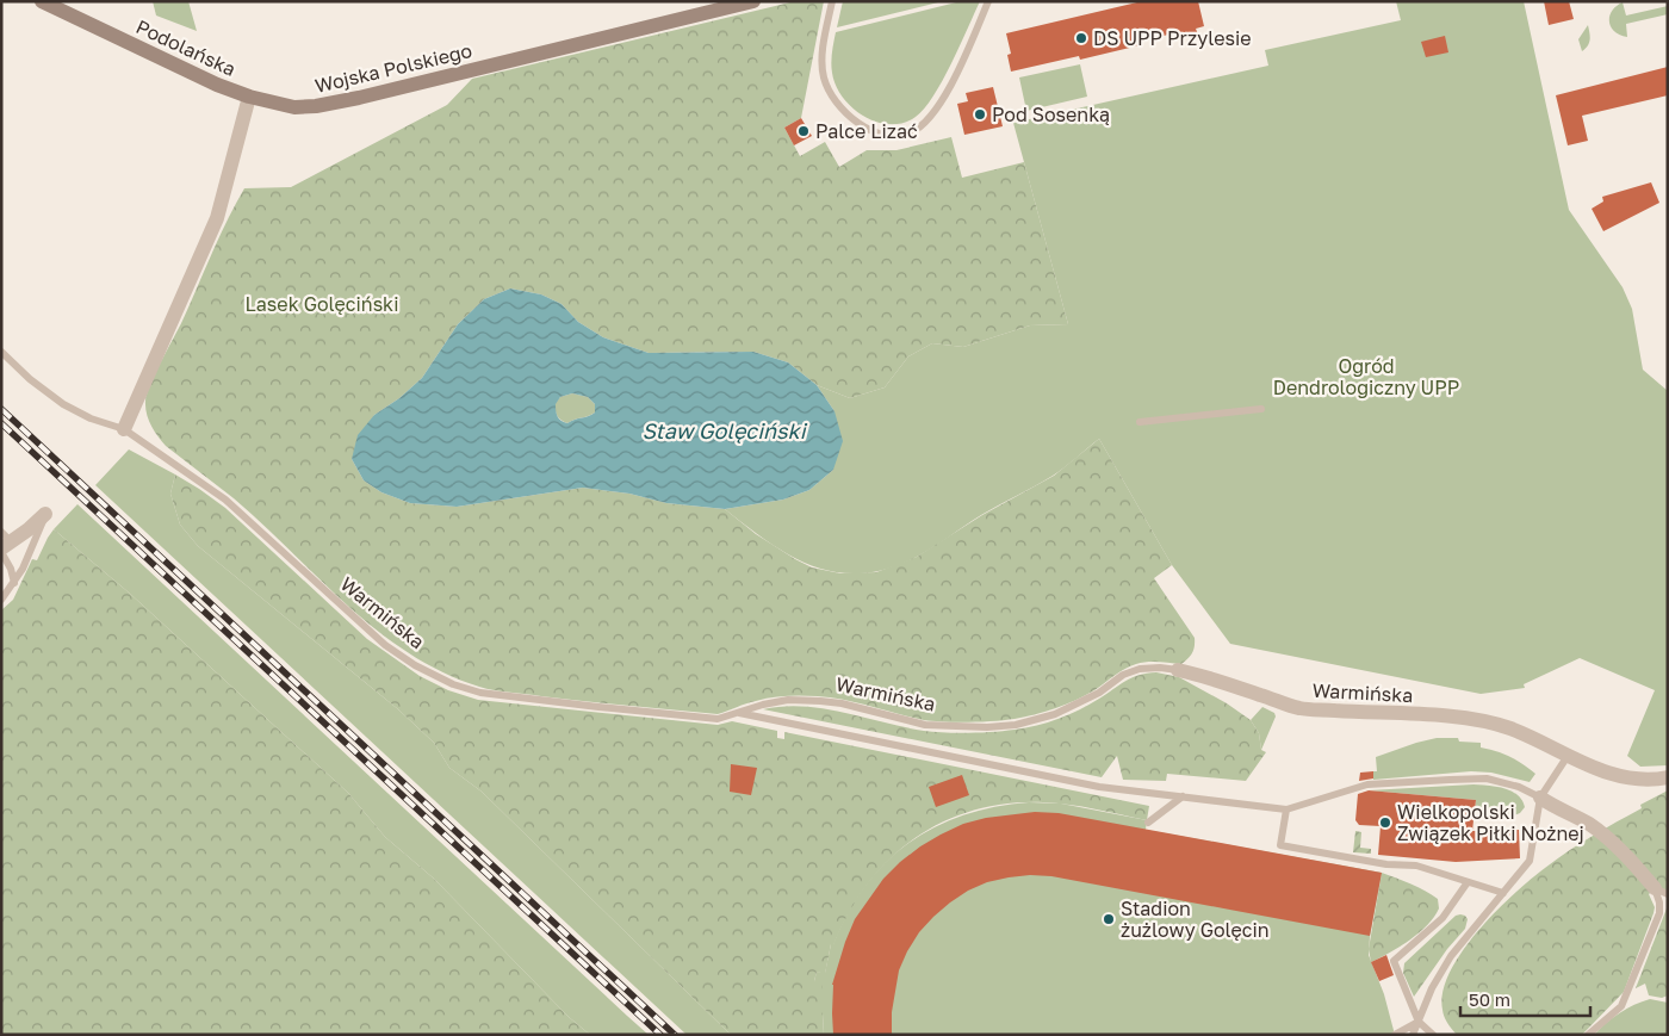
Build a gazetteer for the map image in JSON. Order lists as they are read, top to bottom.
{
  "streets": {
    "street": ["Podolańska", "Wojska Polskiego", "Warmińska"]
  },
  "crossings": [
    ["Podolańska", "Wojska Polskiego"]
  ],
  "water": ["Staw Golęciński"],
  "parks": ["Lasek Golęciński", "Ogród Dendrologiczny UPP"],
  "places": [
    "DS UPP Przylesie",
    "Pod Sosenką",
    "Palce Lizać",
    "Wielkopolski Związek Piłki Nożnej",
    "Stadion żużlowy Golęcin"
  ],
  "scale_bar": "50 m"
}
